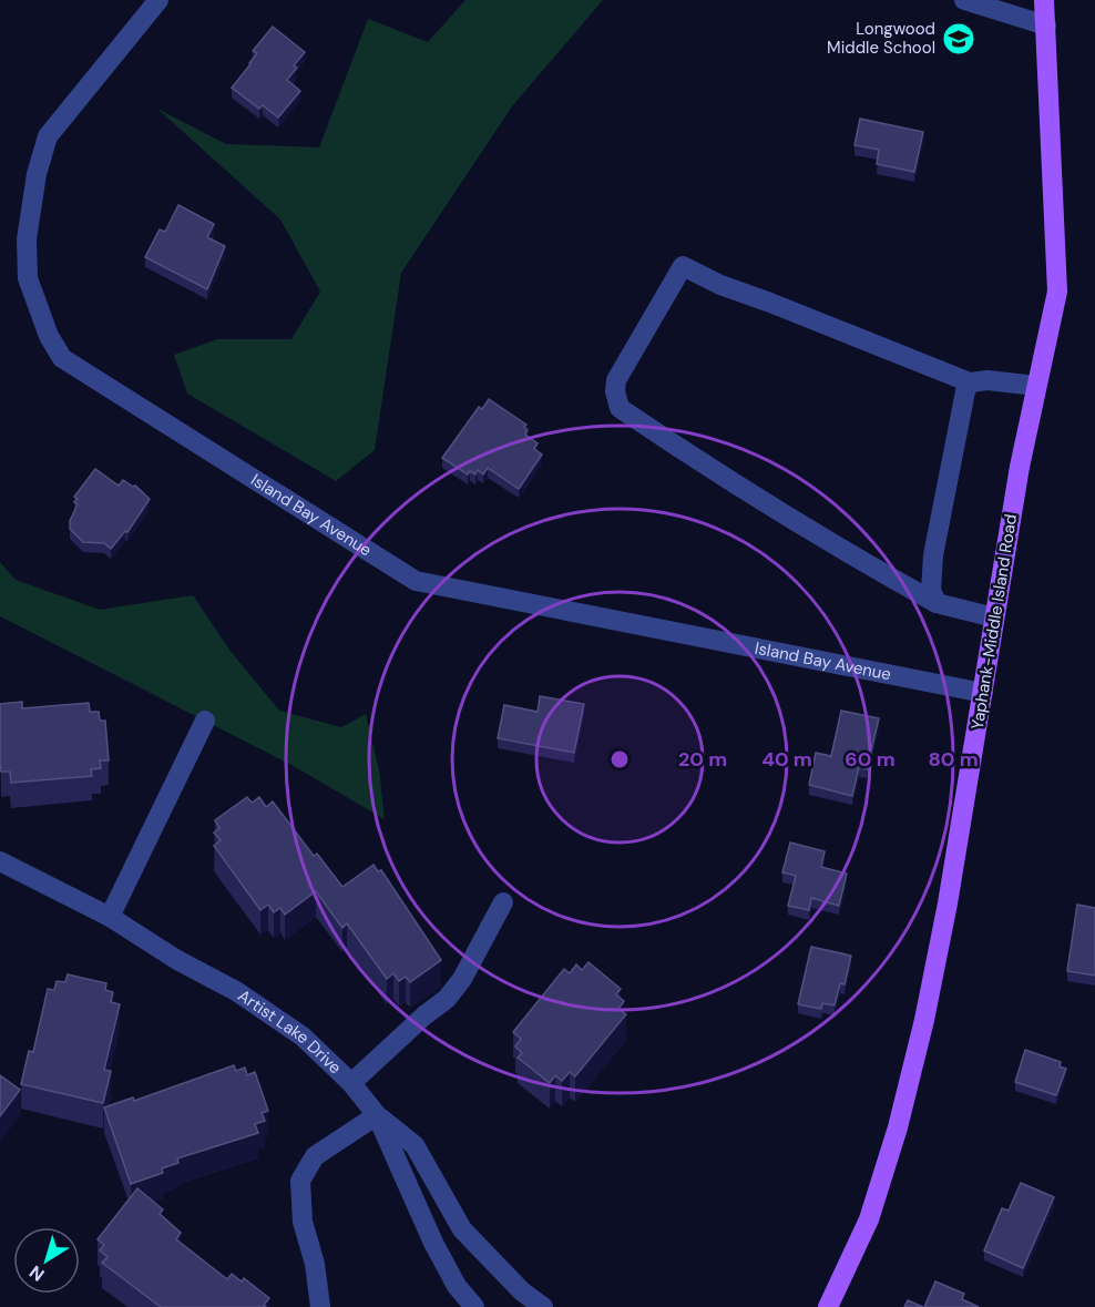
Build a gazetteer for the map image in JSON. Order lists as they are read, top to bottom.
{
  "streets": {
    "main road": ["Yaphank-Middle Island Road"],
    "street": ["Island Bay Avenue", "Artist Lake Drive"]
  },
  "crossings": [
    ["Island Bay Avenue", "Yaphank-Middle Island Road"]
  ],
  "places": {
    "school or university": ["Longwood Middle School"]
  },
  "north": "bottom left",
  "rings": [
    "20 m",
    "40 m",
    "60 m",
    "80 m"
  ]
}
